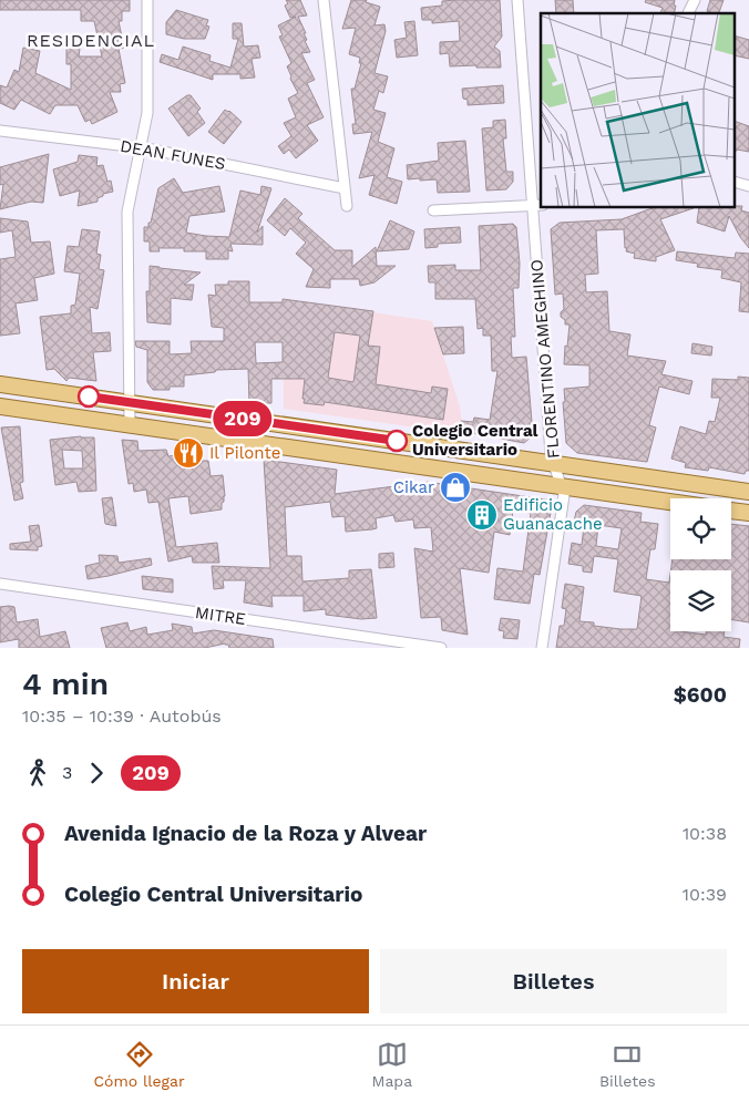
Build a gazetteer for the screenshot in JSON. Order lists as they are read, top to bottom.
{
  "streets": {
    "street": ["DEAN FUNES", "FLORENTINO AMEGHINO", "MITRE"]
  },
  "districts": ["RESIDENCIAL"],
  "places": {
    "other": ["Colegio Central Universitario"],
    "restaurant": ["Il Pilonte"],
    "shop": ["Cikar"],
    "building": ["Edificio Guanacache"]
  },
  "lines": ["bus line 209"],
  "page": {
    "on_map": "209",
    "heading": ["4 min", "10:35 – 10:39 · Autobús", "$600"],
    "legs": ["3", "209"],
    "list": [
      {
        "name": "Avenida Ignacio de la Roza y Alvear",
        "value": "10:38"
      },
      {
        "name": "Colegio Central Universitario",
        "value": "10:39"
      }
    ],
    "buttons": ["Iniciar", "Billetes"],
    "tabs": ["Cómo llegar", "Mapa", "Billetes"]
  }
}
